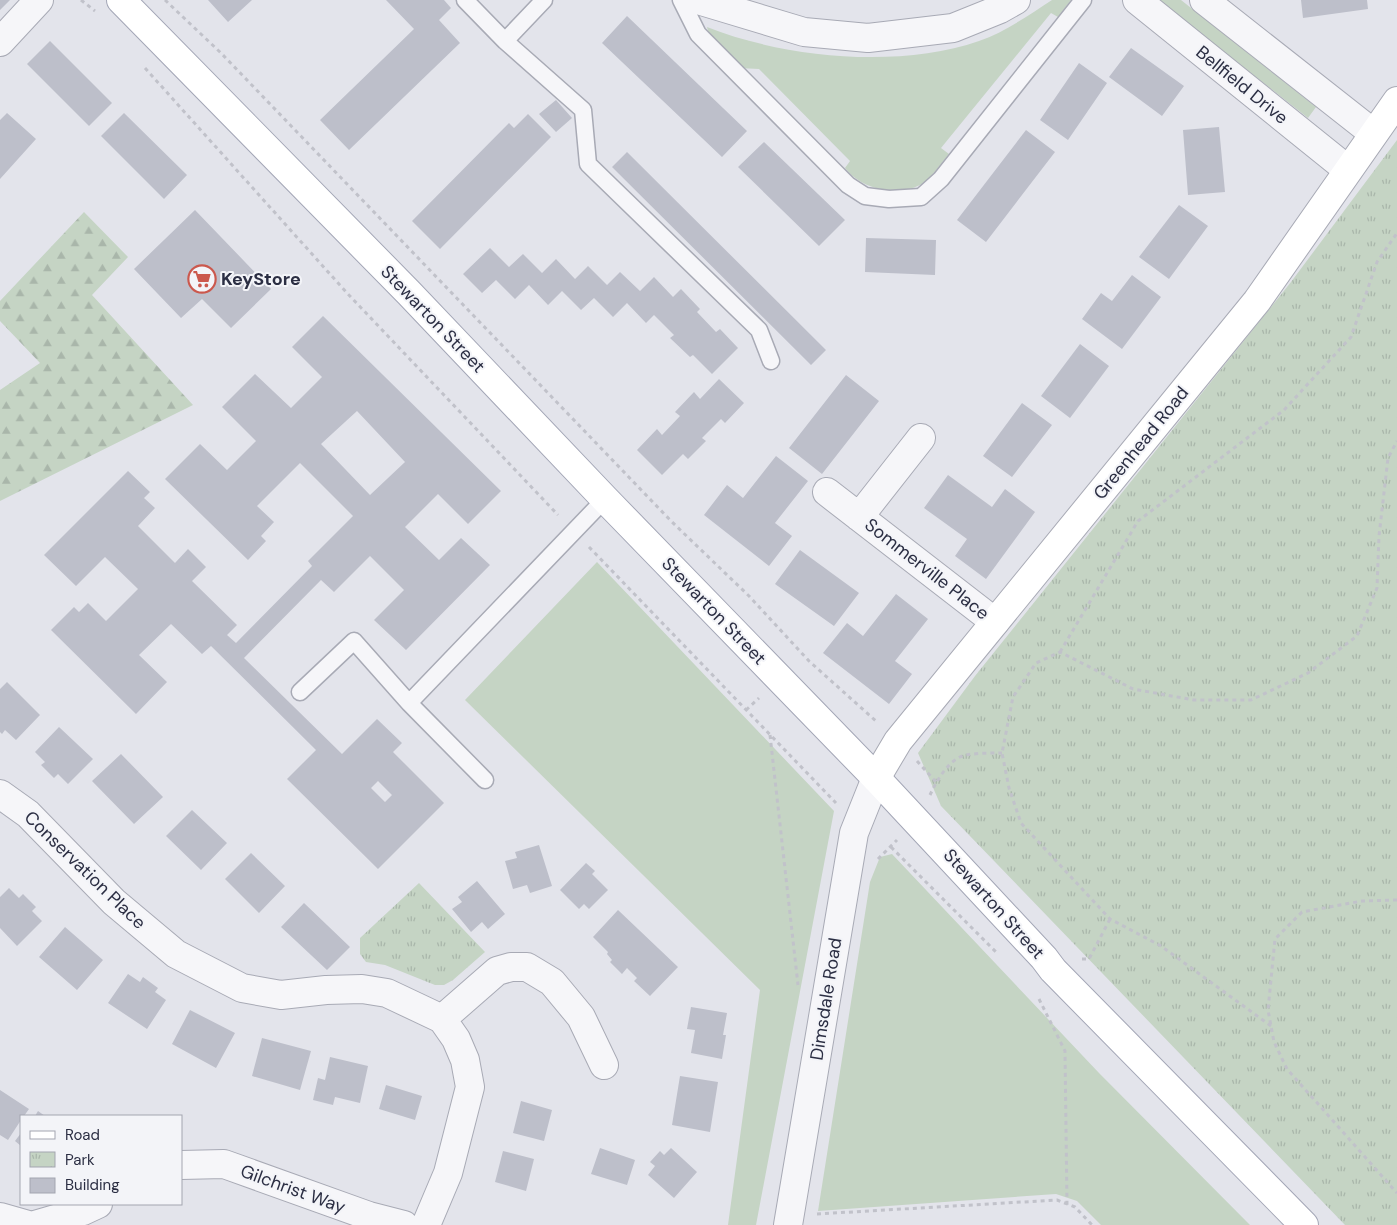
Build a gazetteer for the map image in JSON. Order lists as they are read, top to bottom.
{
  "streets": {
    "main road": ["Stewarton Street", "Greenhead Road"],
    "street": [
      "Bellfield Drive",
      "Sommerville Place",
      "Conservation Place",
      "Dimsdale Road",
      "Gilchrist Way"
    ]
  },
  "crossings": [
    ["Bellfield Drive", "Greenhead Road"],
    ["Stewarton Street", "Greenhead Road"],
    ["Stewarton Street", "Dimsdale Road"],
    ["Greenhead Road", "Sommerville Place"],
    ["Greenhead Road", "Dimsdale Road"]
  ],
  "places": {
    "supermarket": ["KeyStore"]
  },
  "legend": ["Road", "Park", "Building"]
}
